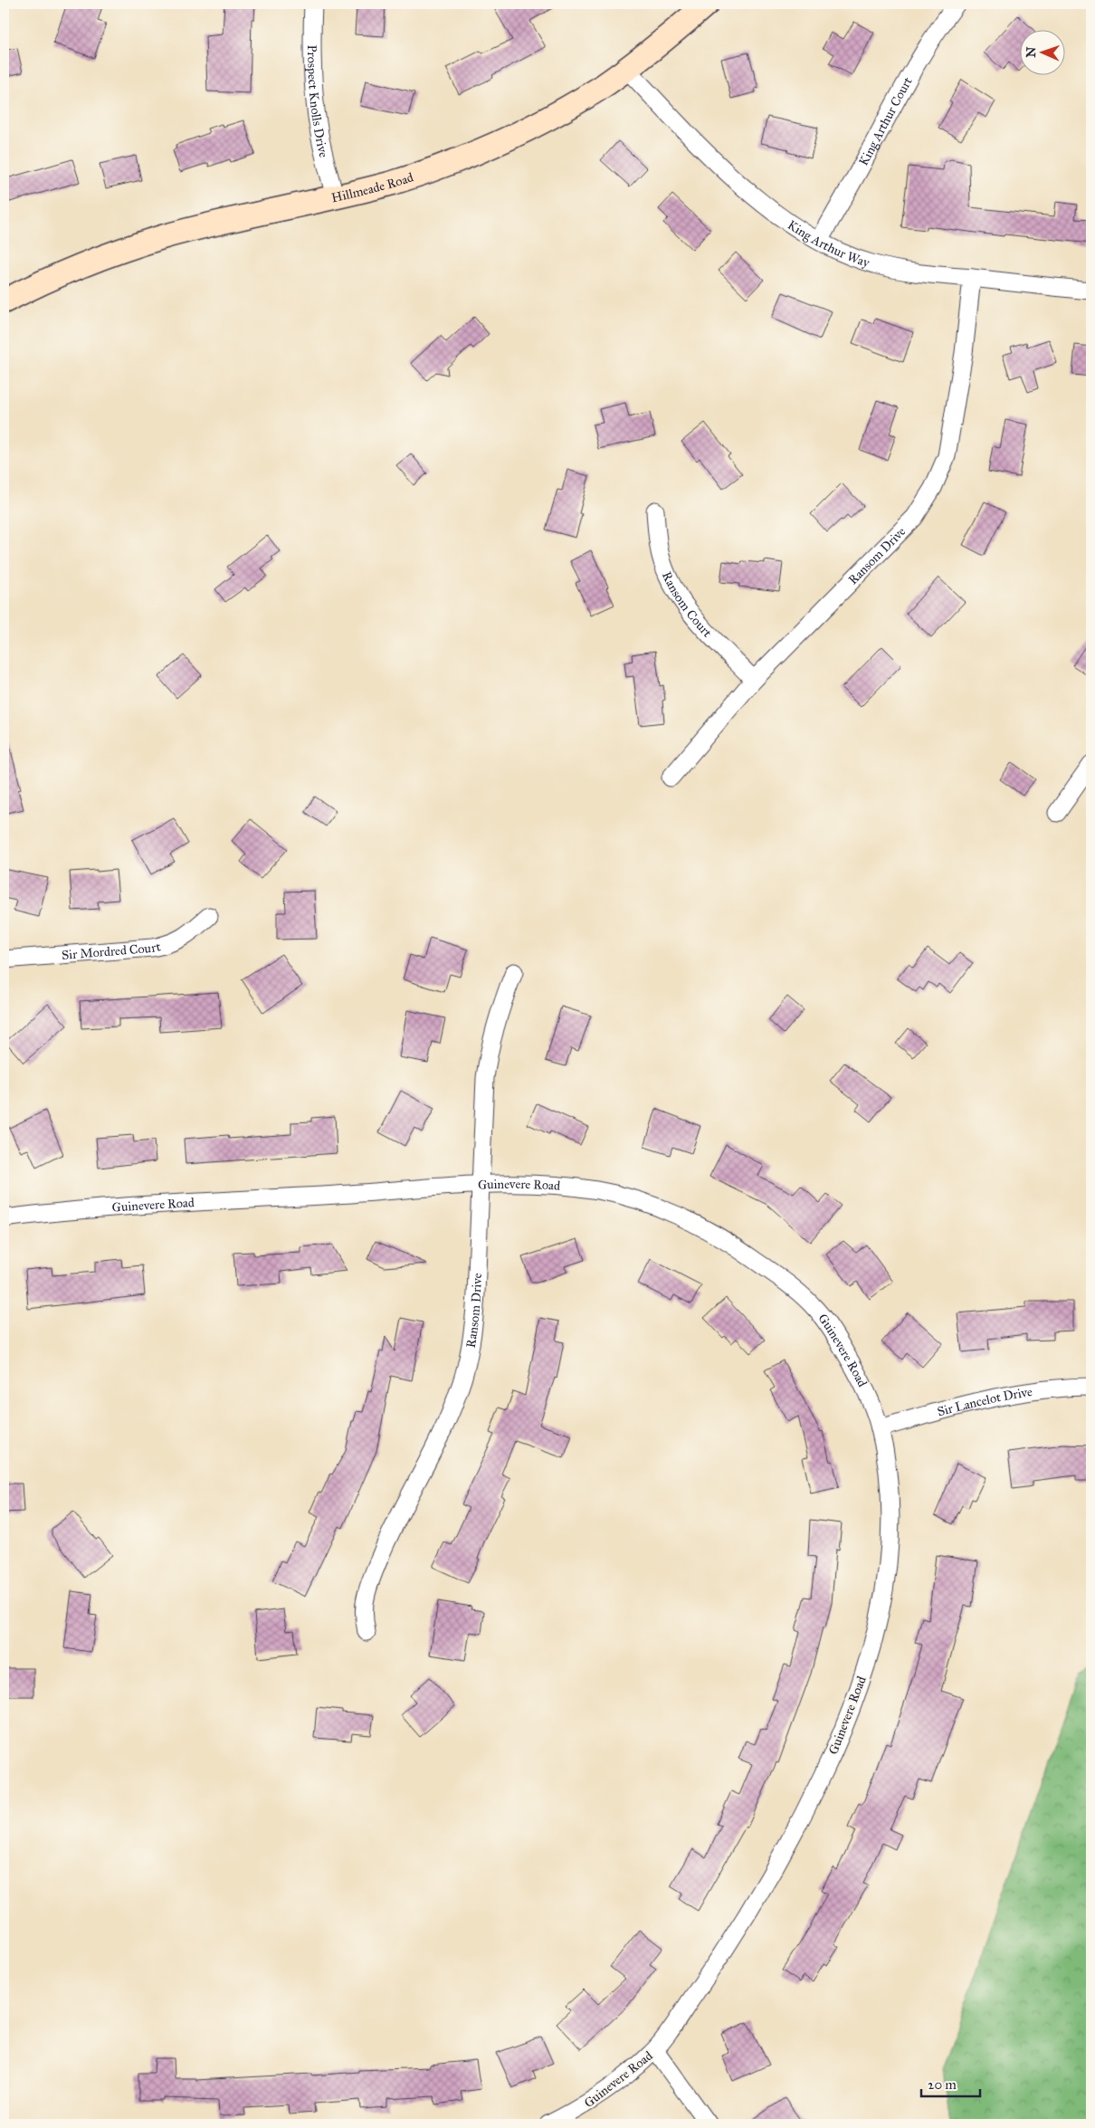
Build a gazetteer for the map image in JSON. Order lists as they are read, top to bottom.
{
  "streets": {
    "street": [
      "Prospect Knolls Drive",
      "King Arthur Court",
      "Hillmeade Road",
      "King Arthur Way",
      "Ransom Drive",
      "Ransom Court",
      "Sir Mordred Court",
      "Guinevere Road",
      "Sir Lancelot Drive"
    ]
  },
  "crossings": [
    ["Prospect Knolls Drive", "Hillmeade Road"],
    ["King Arthur Court", "King Arthur Way"],
    ["Hillmeade Road", "King Arthur Way"],
    ["King Arthur Way", "Ransom Drive"],
    ["Ransom Drive", "Ransom Court"],
    ["Ransom Drive", "Guinevere Road"],
    ["Guinevere Road", "Sir Lancelot Drive"]
  ],
  "scale_bar": "20 m",
  "north": "left"
}
